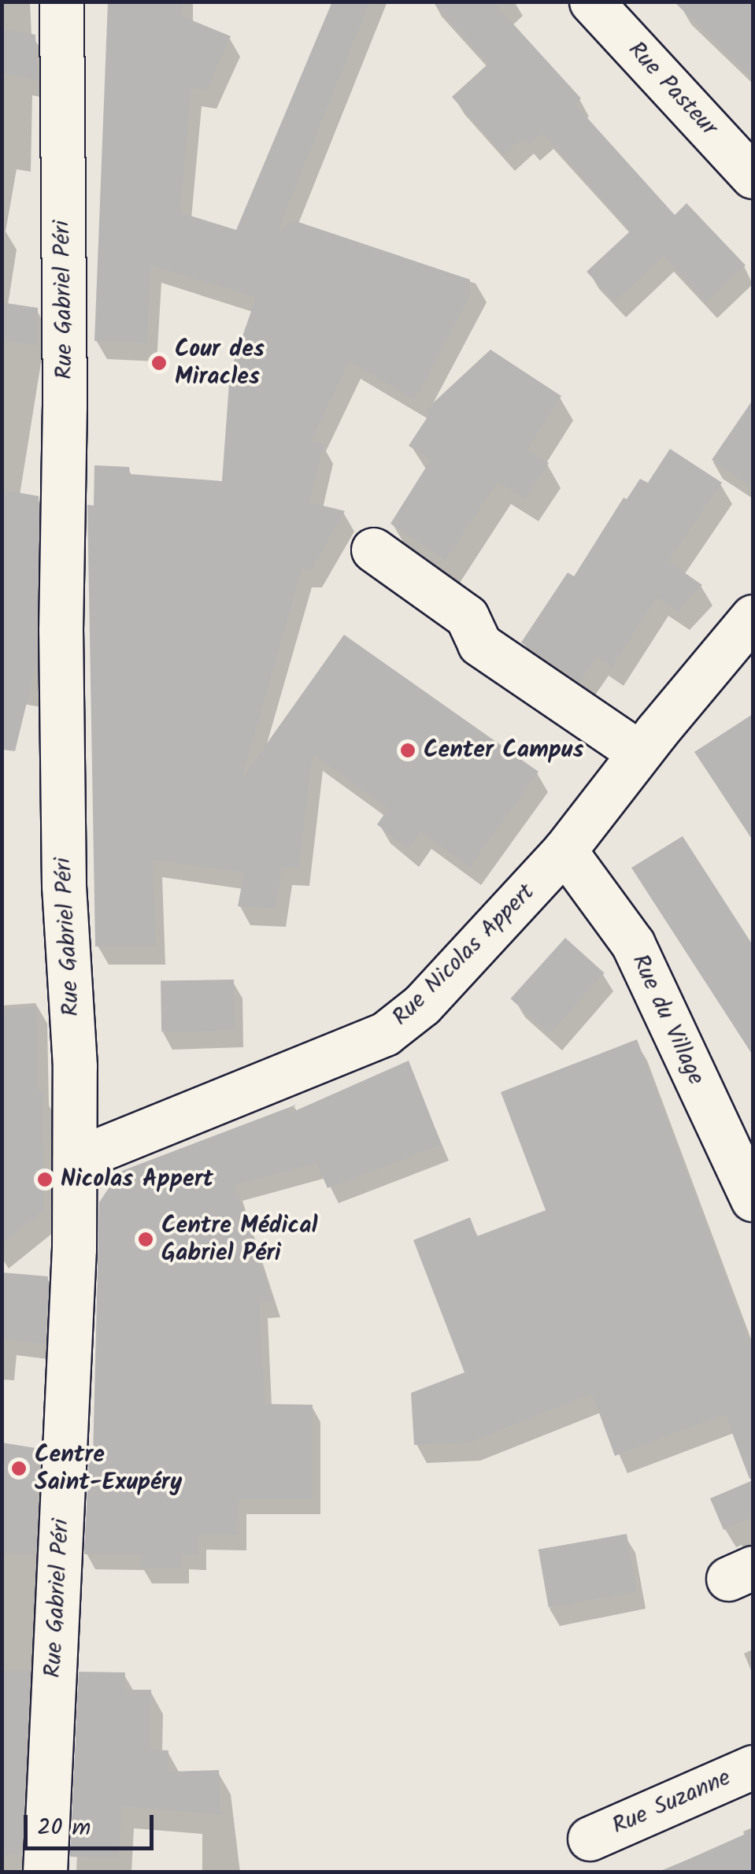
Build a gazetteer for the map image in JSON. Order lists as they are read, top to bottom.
{
  "streets": {
    "street": [
      "Rue Pasteur",
      "Rue Gabriel Péri",
      "Rue Nicolas Appert",
      "Rue du Village",
      "Rue Suzanne"
    ]
  },
  "crossings": [
    ["Rue Gabriel Péri", "Rue Nicolas Appert"],
    ["Rue Nicolas Appert", "Rue du Village"]
  ],
  "places": [
    "Cour des Miracles",
    "Center Campus",
    "Nicolas Appert",
    "Centre Médical Gabriel Péri",
    "Centre Saint-Exupéry"
  ],
  "scale_bar": "20 m"
}
